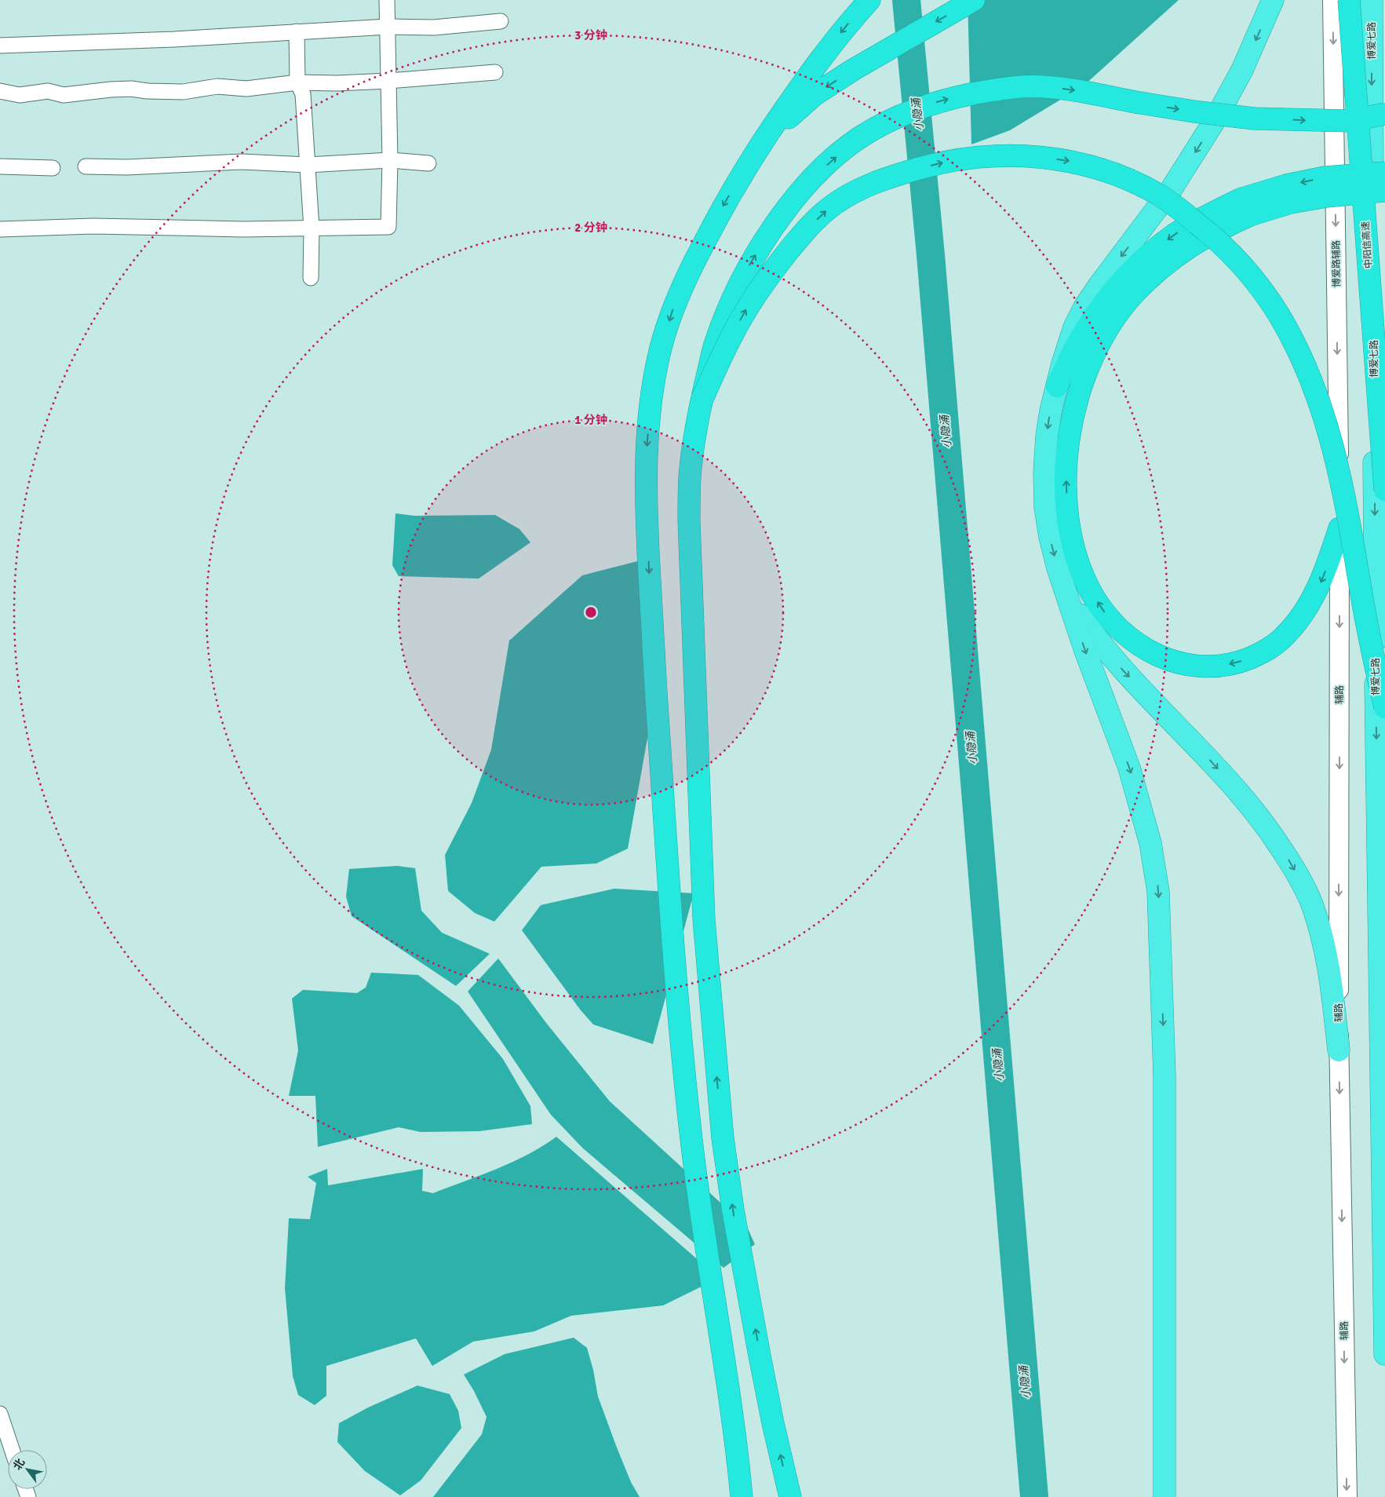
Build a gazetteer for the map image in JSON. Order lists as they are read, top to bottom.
{
  "streets": {
    "highway": ["博爱七路", "中阳信高速"],
    "street": ["博爱路辅路", "辅路"]
  },
  "crossings": [
    ["博爱路辅路", "辅路"]
  ],
  "one_way": ["博爱七路", "博爱路辅路", "辅路"],
  "water": ["小隐涌"],
  "north": "top left",
  "rings": ["3 分钟", "2 分钟", "1 分钟"]
}
